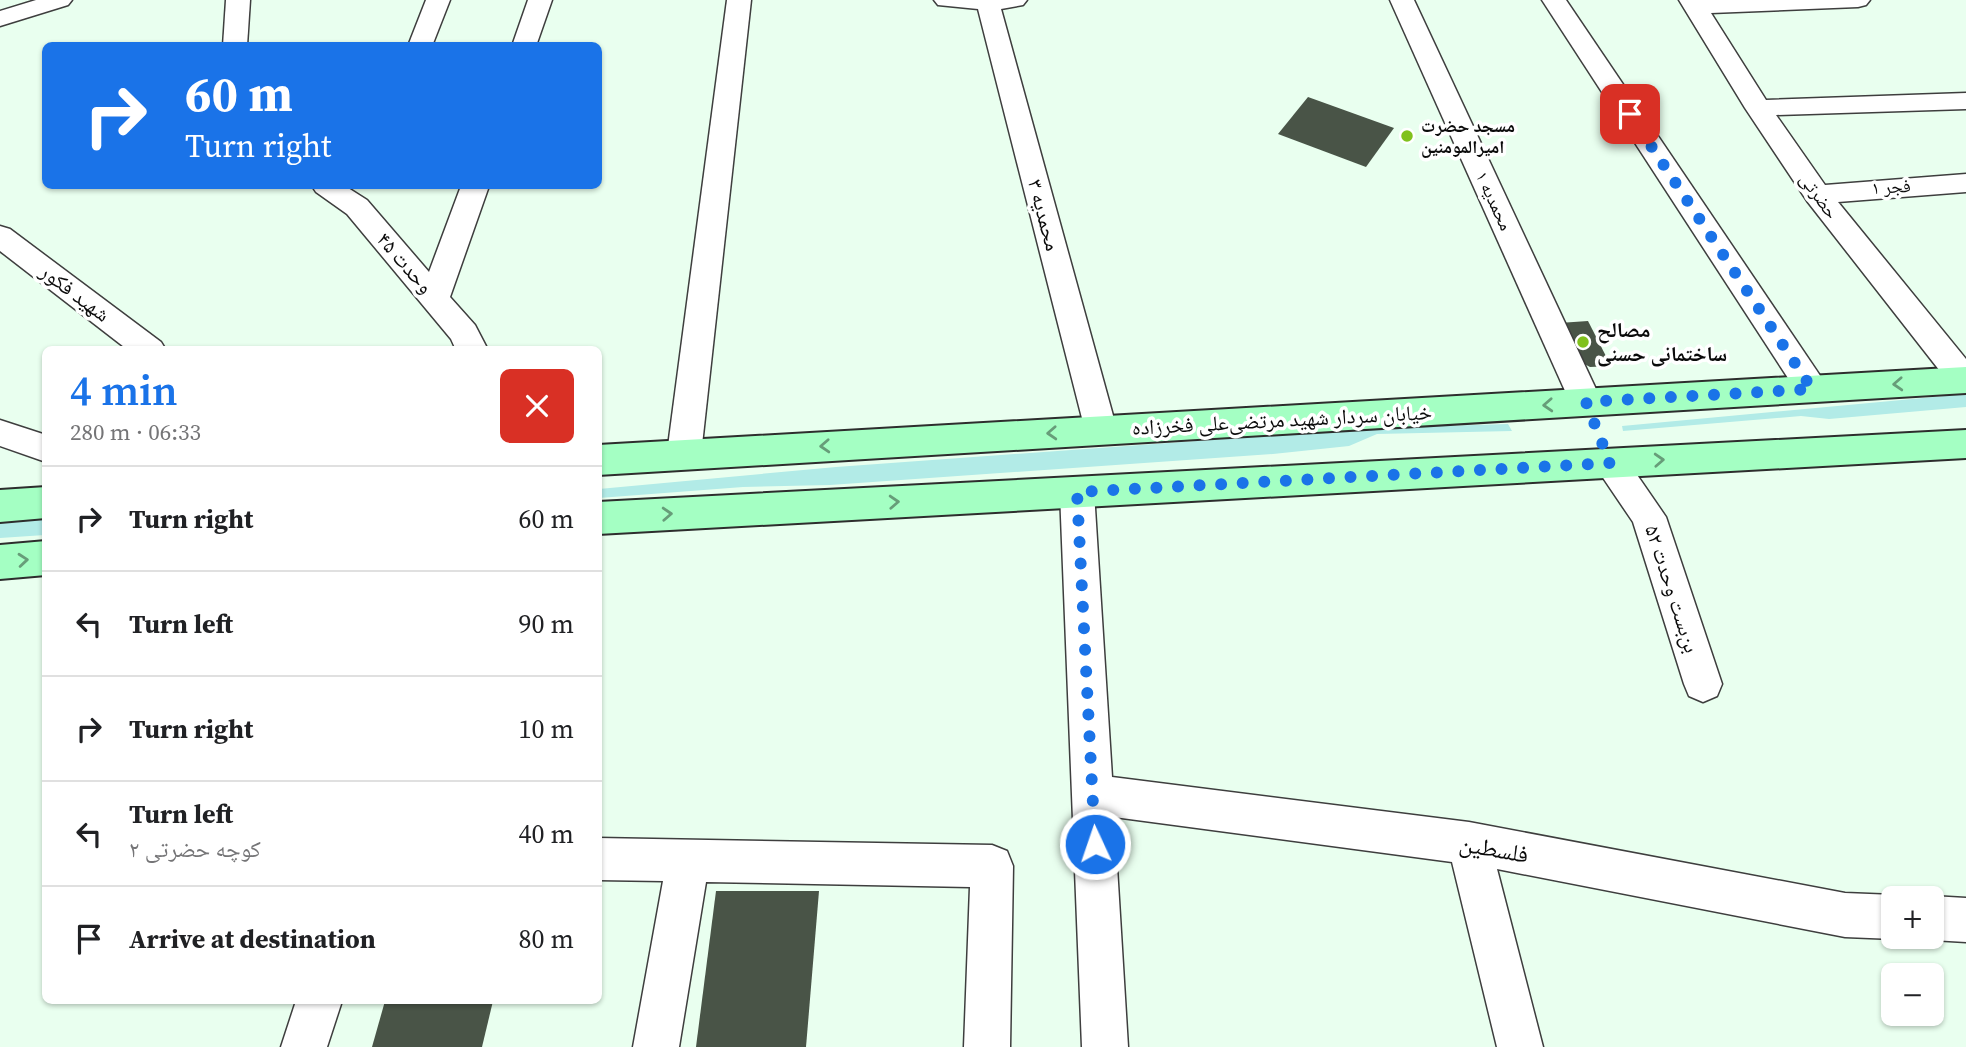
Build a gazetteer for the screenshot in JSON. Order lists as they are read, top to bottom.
{
  "streets": {
    "main road": ["خیابان سردار شهید مرتضی‌علی فخرزاده"],
    "street": [
      "فجر ۱",
      "حضرتی",
      "محمدیه ۱",
      "محمدیه ۳",
      "وحدت ۴۵",
      "شهید فکور",
      "بن‌بست وحدت ۵۲",
      "فلسطین"
    ]
  },
  "crossings": [
    ["فجر ۱", "حضرتی"],
    ["حضرتی", "خیابان سردار شهید مرتضی‌علی فخرزاده"],
    ["محمدیه ۱", "خیابان سردار شهید مرتضی‌علی فخرزاده"],
    ["محمدیه ۳", "خیابان سردار شهید مرتضی‌علی فخرزاده"]
  ],
  "places": ["مسجد حضرت امیرالمومنین", "مصالح ساختمانی حسنی"],
  "page": {
    "turn": ["60 m", "Turn right"],
    "heading": ["4 min", "280 m · 06:33"],
    "list": [
      {
        "name": "Turn right",
        "value": "60 m"
      },
      {
        "name": "Turn left",
        "value": "90 m"
      },
      {
        "name": "Turn right",
        "value": "10 m"
      },
      {
        "name": "Turn left",
        "note": "کوچه حضرتی ۲",
        "value": "40 m"
      },
      {
        "name": "Arrive at destination",
        "value": "80 m"
      }
    ],
    "map_buttons": ["+", "−"]
  }
}
